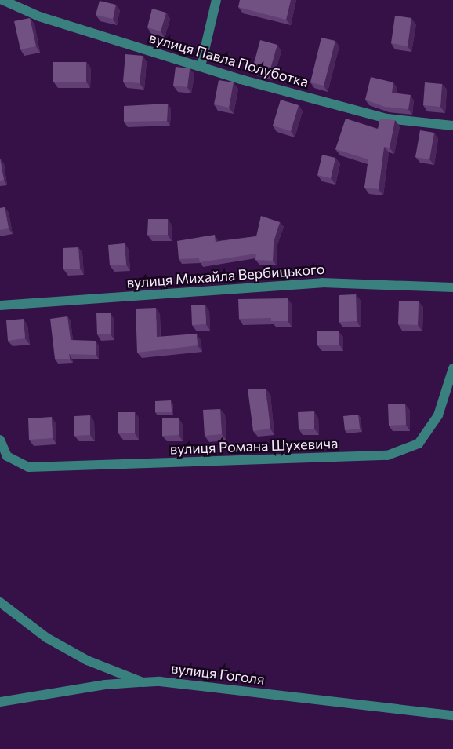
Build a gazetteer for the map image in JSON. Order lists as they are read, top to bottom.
{
  "streets": {
    "street": [
      "вулиця Павла Полуботка",
      "вулиця Михайла Вербицького",
      "вулиця Романа Шухевича",
      "вулиця Гоголя"
    ]
  }
}
